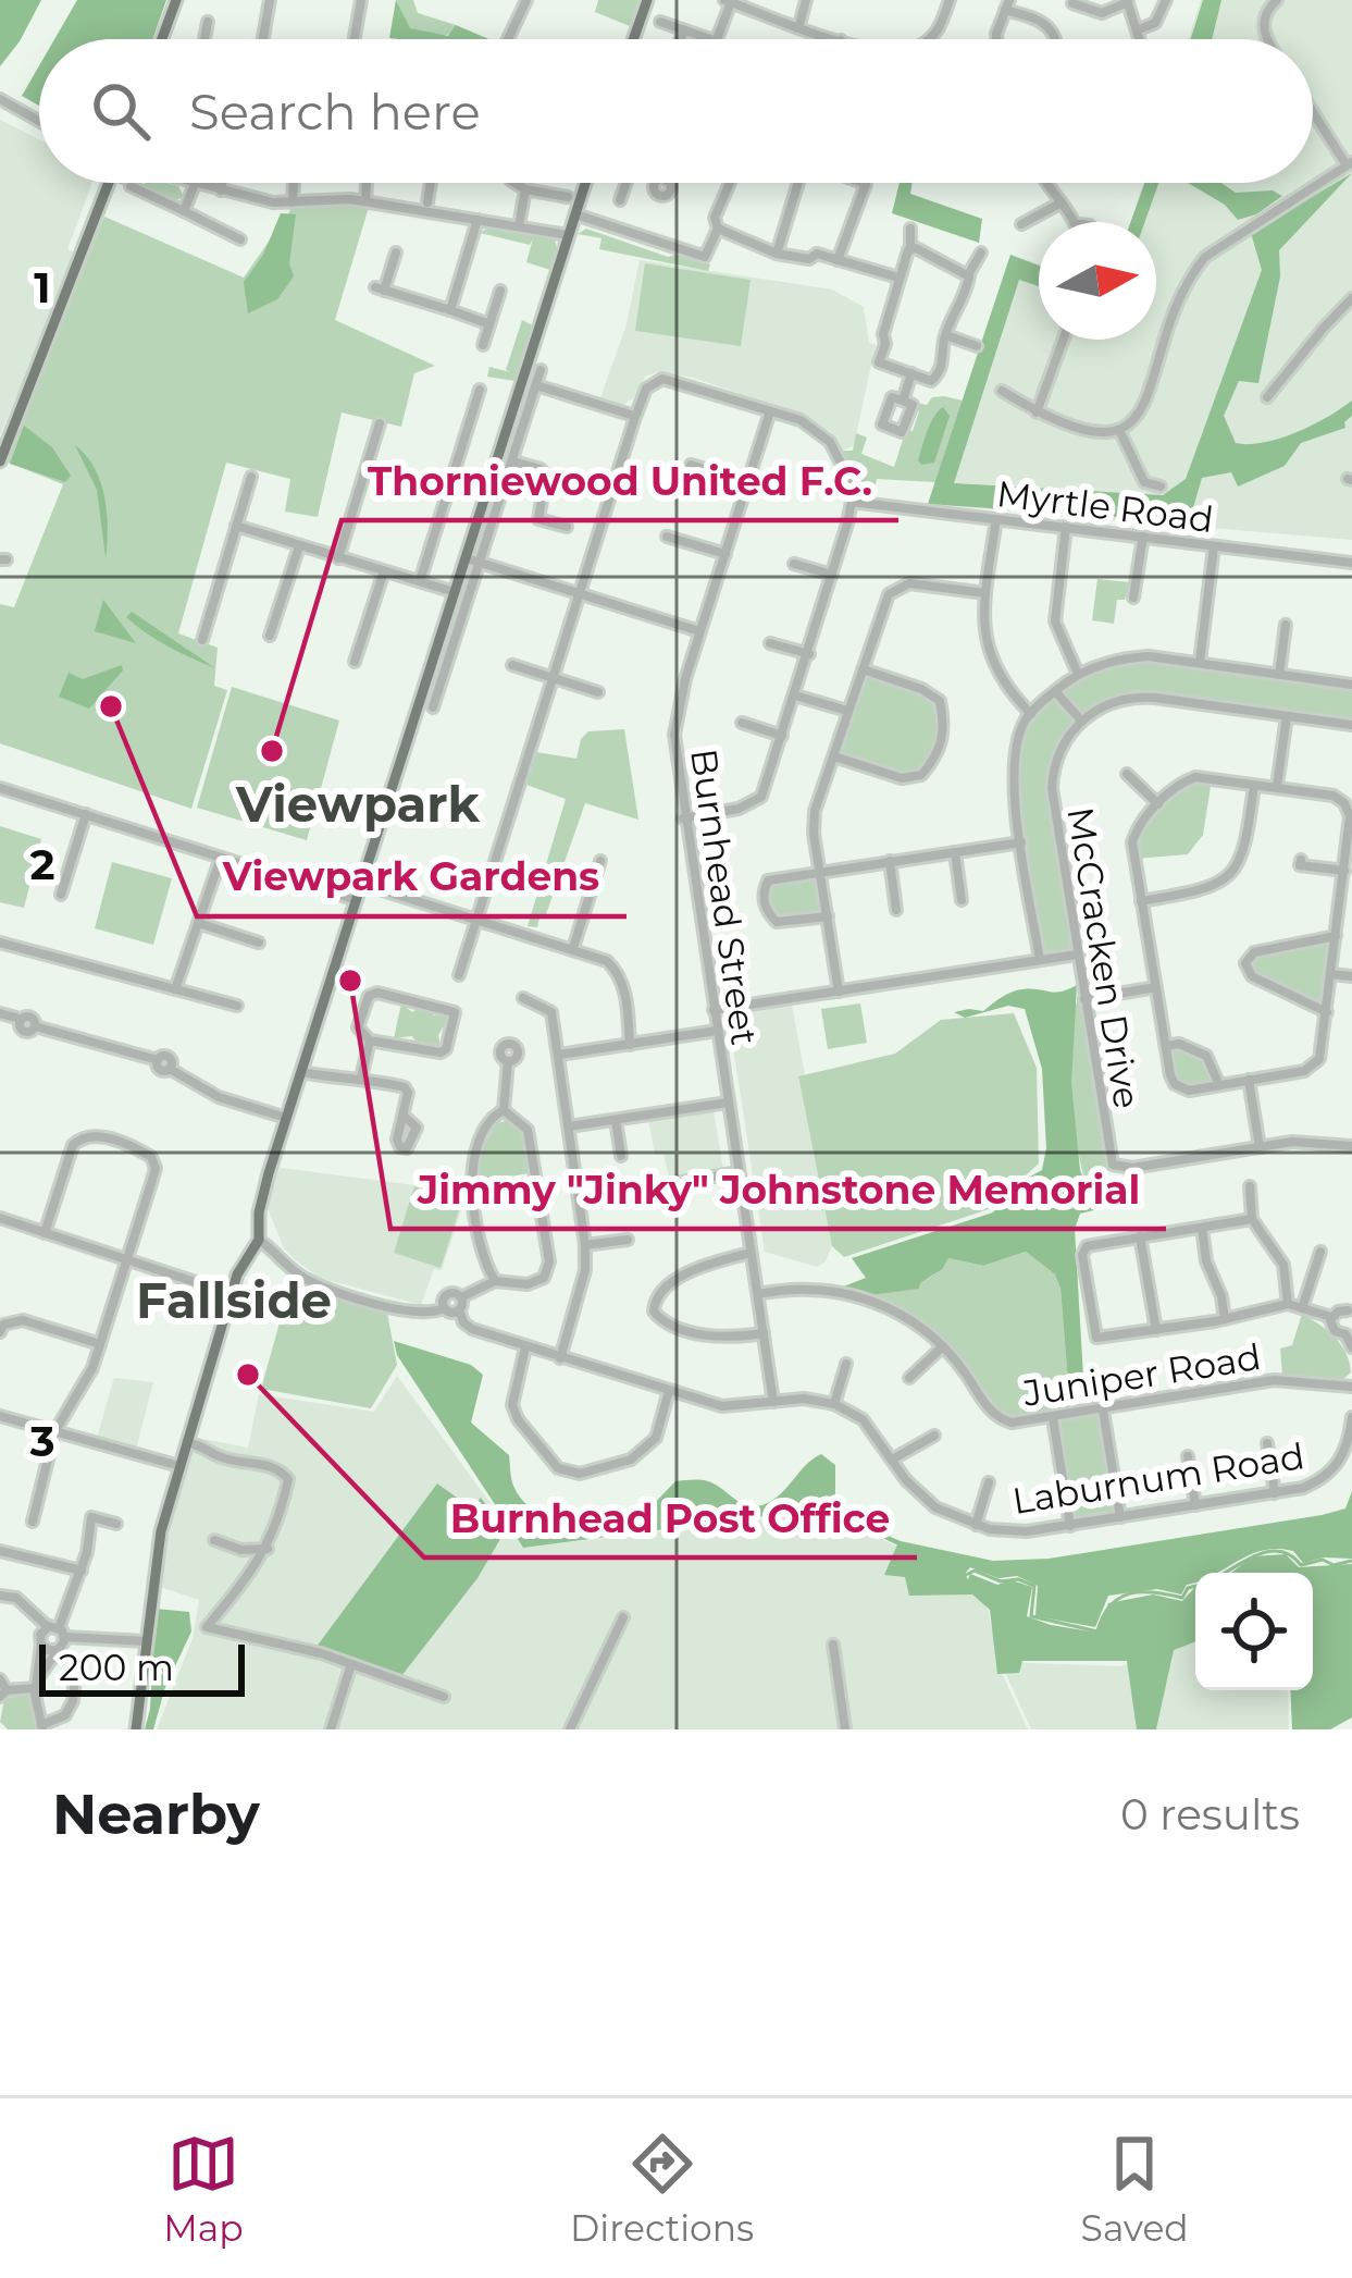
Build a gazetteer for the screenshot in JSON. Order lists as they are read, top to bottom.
{
  "streets": {
    "street": [
      "Myrtle Road",
      "Burnhead Street",
      "McCracken Drive",
      "Juniper Road",
      "Laburnum Road"
    ]
  },
  "crossings": [
    ["Burnhead Street", "Juniper Road"]
  ],
  "districts": ["Viewpark", "Fallside"],
  "places": [
    "Viewpark Gardens",
    "Thorniewood United F.C.",
    "Jimmy \"Jinky\" Johnstone Memorial",
    "Burnhead Post Office"
  ],
  "scale_bar": "200 m",
  "north": "right",
  "page": {
    "search": "Search here",
    "scale": "200 m",
    "heading": ["Nearby", "0 results"],
    "nav": ["Map", "Directions", "Saved"]
  },
  "grid": {
    "rows": ["1", "2", "3"]
  }
}
